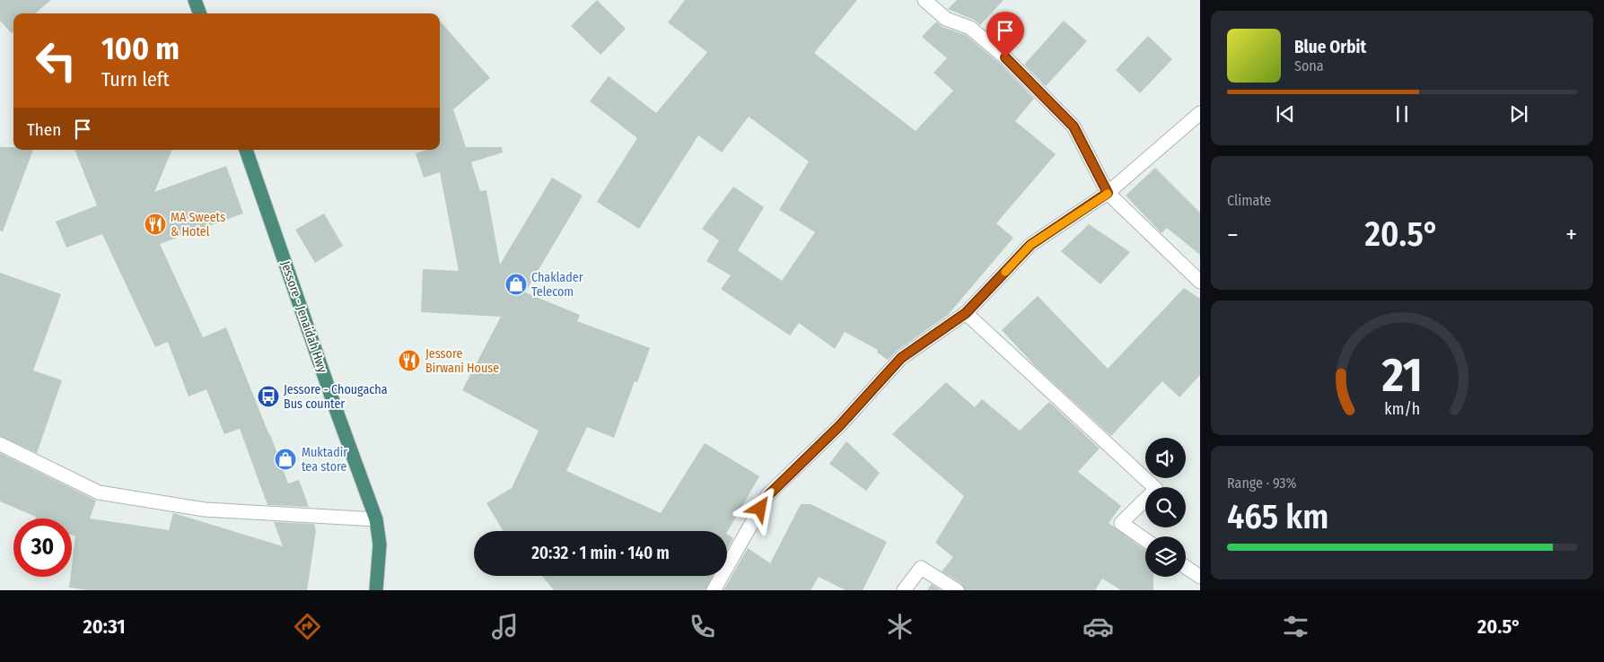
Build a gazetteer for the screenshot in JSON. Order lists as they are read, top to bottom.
{
  "streets": {
    "highway": ["Jessore - Jenaidah Hwy"]
  },
  "places": {
    "restaurant": ["MA Sweets & Hotel", "Jessore Birwani House"],
    "shop": ["Chaklader Telecom", "Muktadir tea store"],
    "bus stop": ["Jessore - Chougacha Bus counter"]
  },
  "page": {
    "turn": ["100 m", "Turn left"],
    "song": ["Blue Orbit", "Sona"],
    "then": "Then",
    "tile": [
      "Climate",
      ["Range · 93%", "465 km"]
    ],
    "heat": ["−", "20.5°", "+"],
    "limit": "30",
    "trip": "20:32 · 1 min · 140 m",
    "tabs": ["20:31", "20.5°"],
    "gauge": ["21", "km/h"]
  }
}
